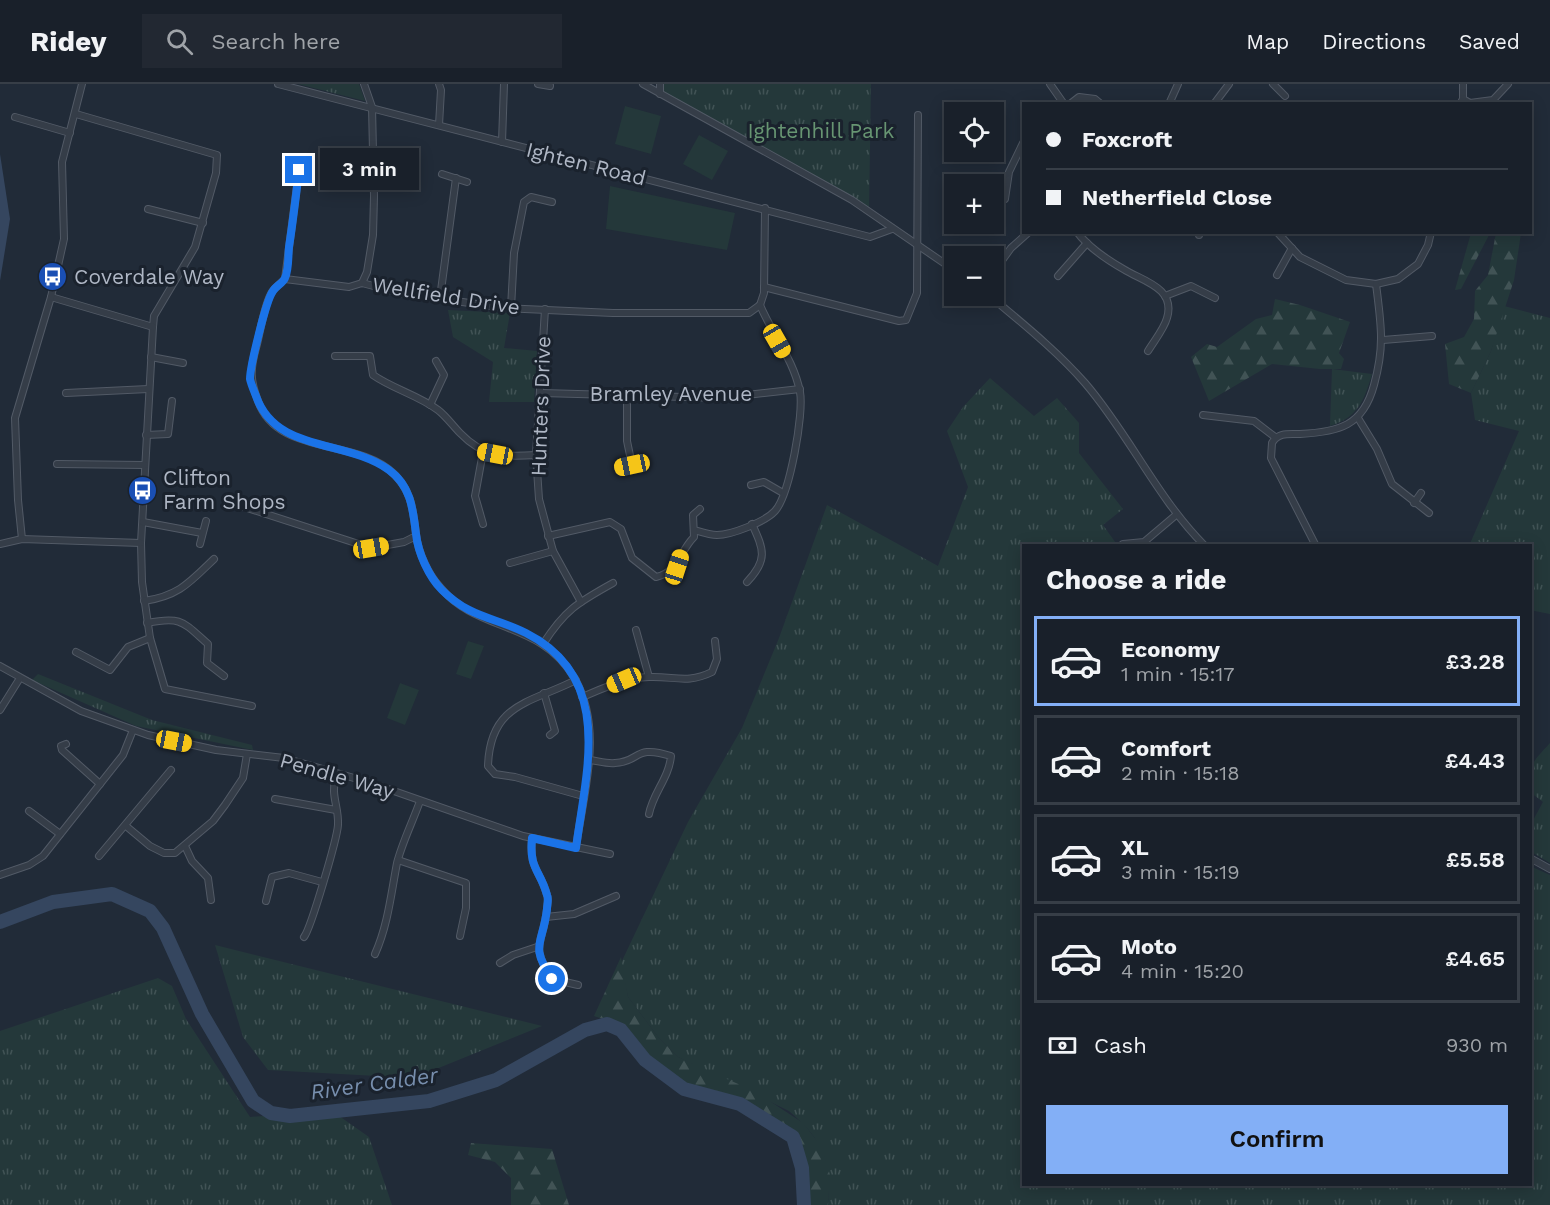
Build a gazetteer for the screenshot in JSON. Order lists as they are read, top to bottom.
{
  "streets": {
    "street": [
      "Ighten Road",
      "Wellfield Drive",
      "Bramley Avenue",
      "Hunters Drive",
      "Pendle Way"
    ]
  },
  "crossings": [
    ["Wellfield Drive", "Hunters Drive"],
    ["Bramley Avenue", "Hunters Drive"]
  ],
  "water": ["River Calder"],
  "parks": ["Ightenhill Park"],
  "places": {
    "bus stop": ["Coverdale Way", "Clifton Farm Shops"]
  },
  "page": {
    "header": "Ridey",
    "search": "Search here",
    "nav": ["Map", "Directions", "Saved"],
    "map_buttons": ["+", "−"],
    "banner": ["Foxcroft", "Netherfield Close"],
    "bubble": "3 min",
    "heading": "Choose a ride",
    "list": [
      {
        "name": "Economy",
        "note": "1 min · 15:17",
        "value": "£3.28"
      },
      {
        "name": "Comfort",
        "note": "2 min · 15:18",
        "value": "£4.43"
      },
      {
        "name": "XL",
        "note": "3 min · 15:19",
        "value": "£5.58"
      },
      {
        "name": "Moto",
        "note": "4 min · 15:20",
        "value": "£4.65"
      }
    ],
    "pay": ["Cash", "930 m"],
    "buttons": "Confirm"
  }
}
